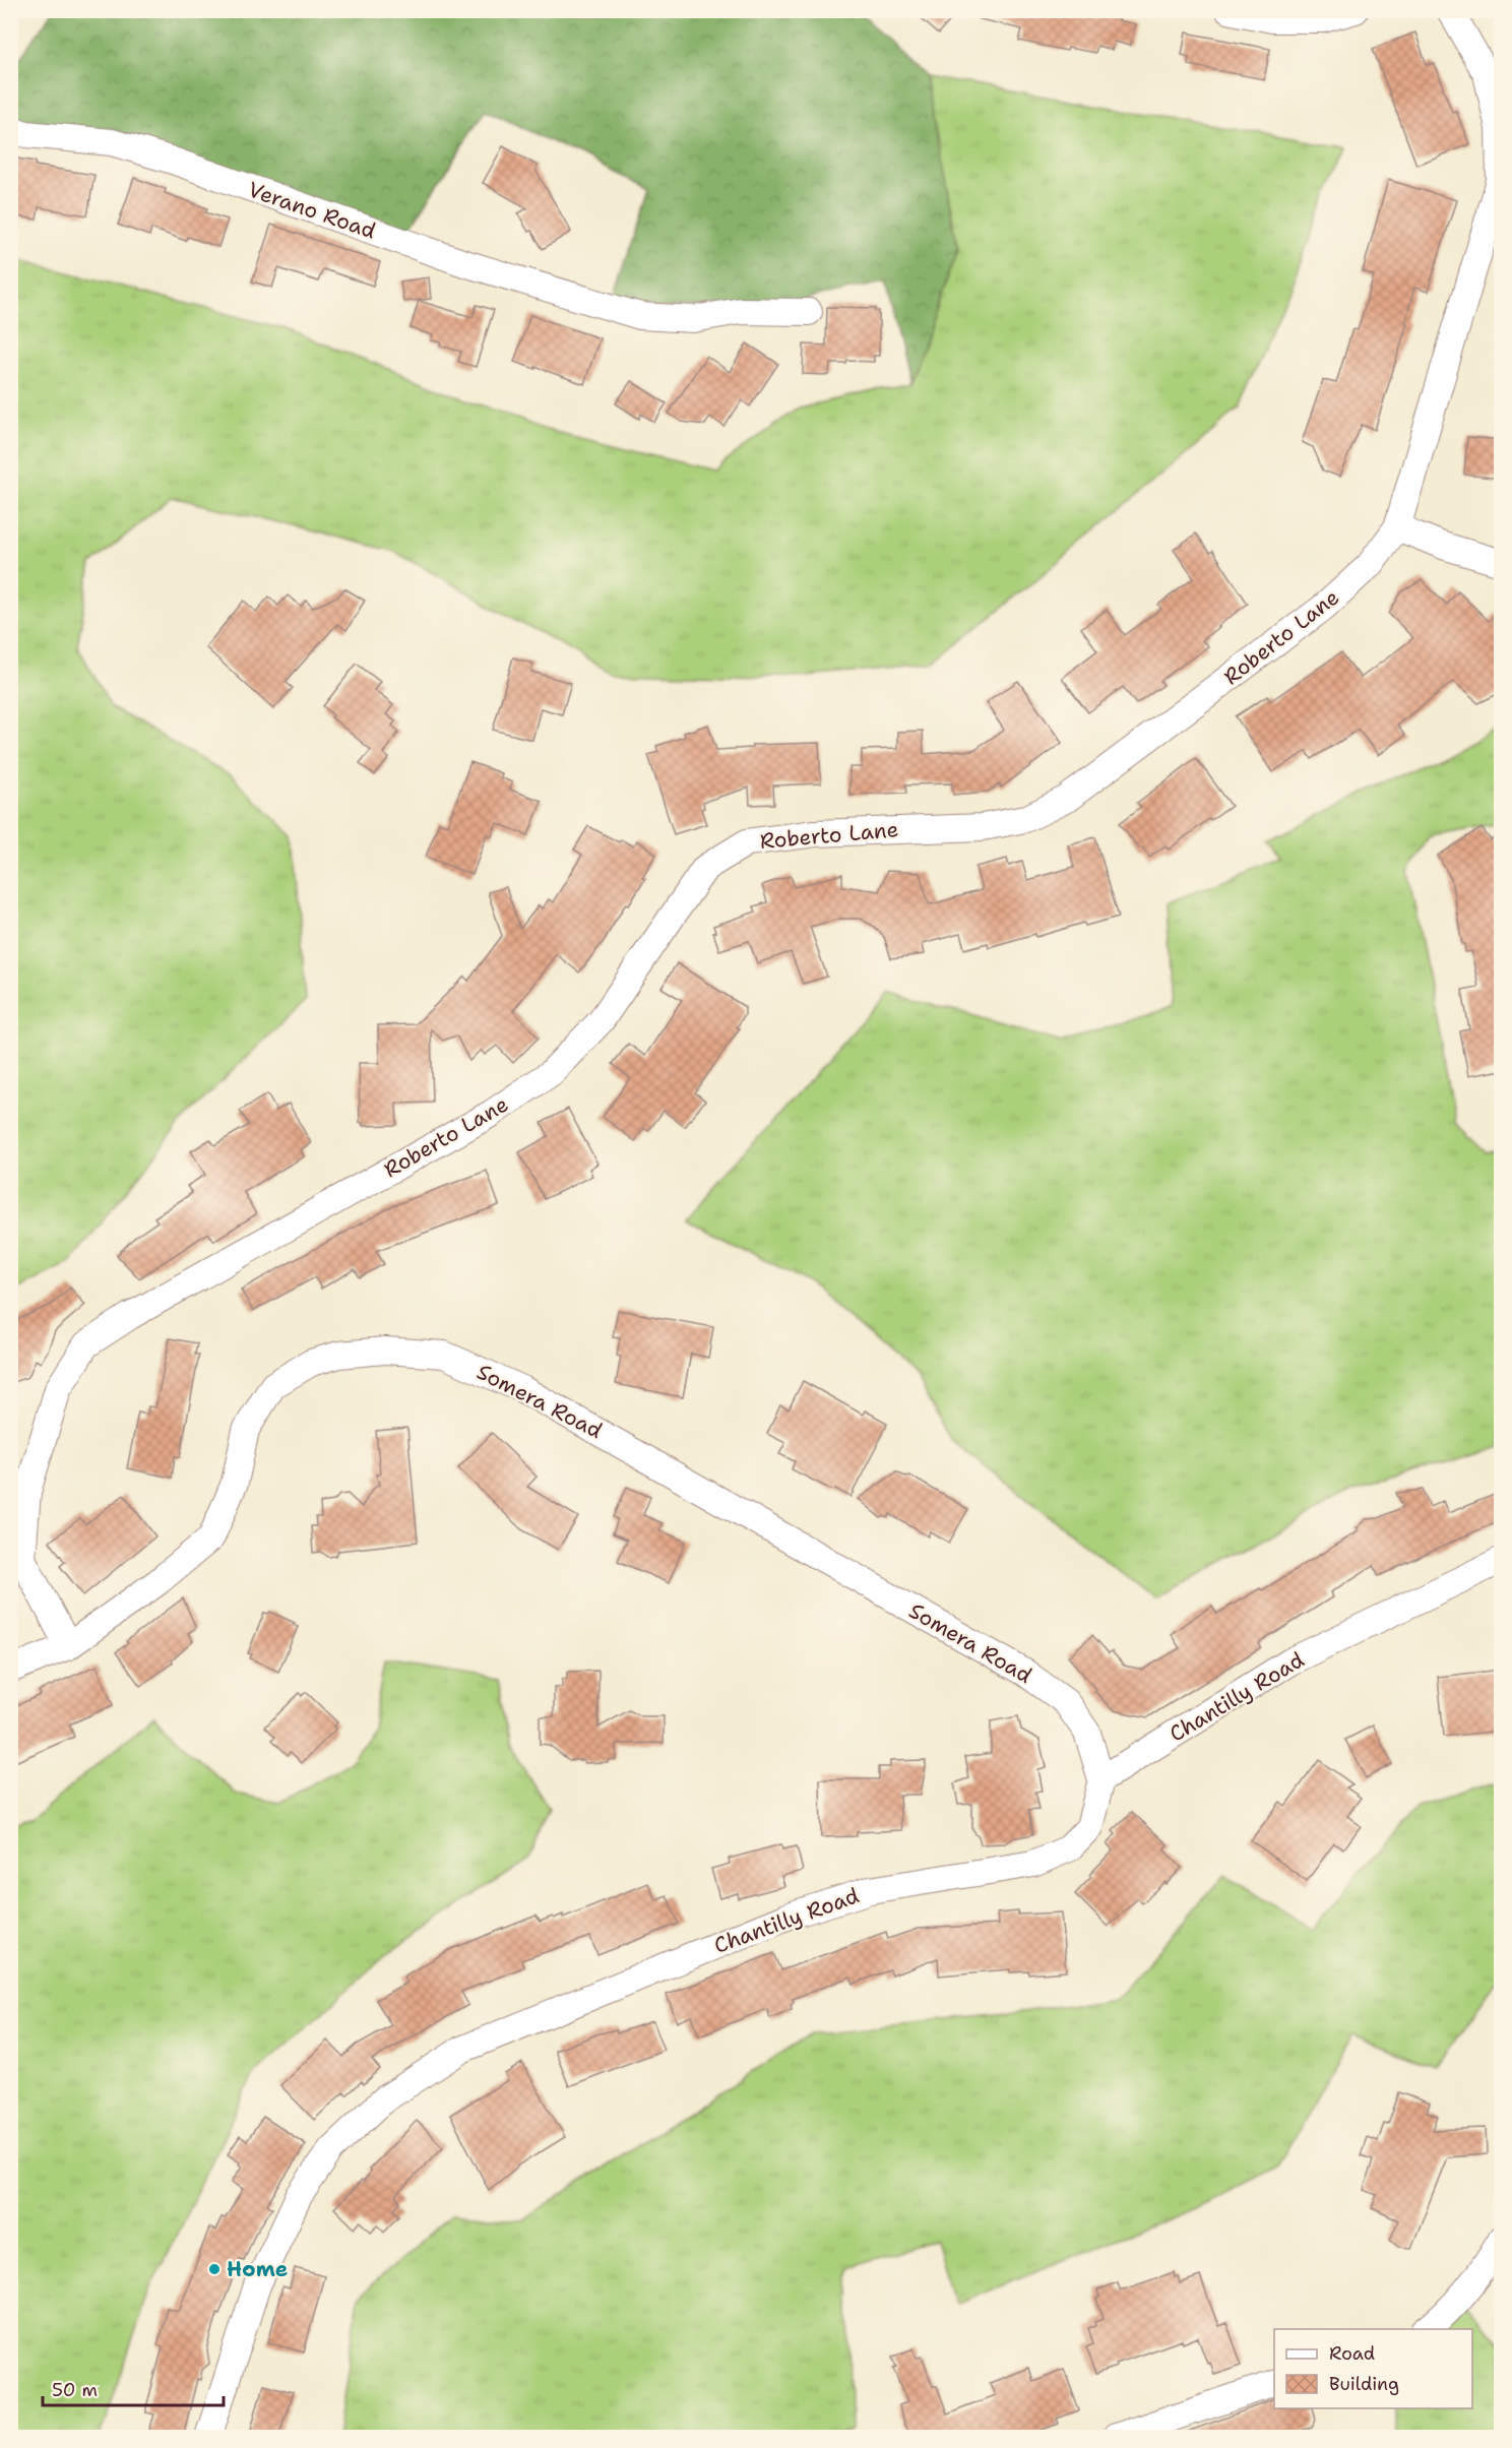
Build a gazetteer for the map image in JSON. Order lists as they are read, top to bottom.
{
  "streets": {
    "street": [
      "Verano Road",
      "Roberto Lane",
      "Somera Road",
      "Chantilly Road"
    ]
  },
  "crossings": [
    ["Roberto Lane", "Somera Road"],
    ["Somera Road", "Chantilly Road"]
  ],
  "places": ["Home"],
  "legend": ["Road", "Building"],
  "scale_bar": "50 m"
}
